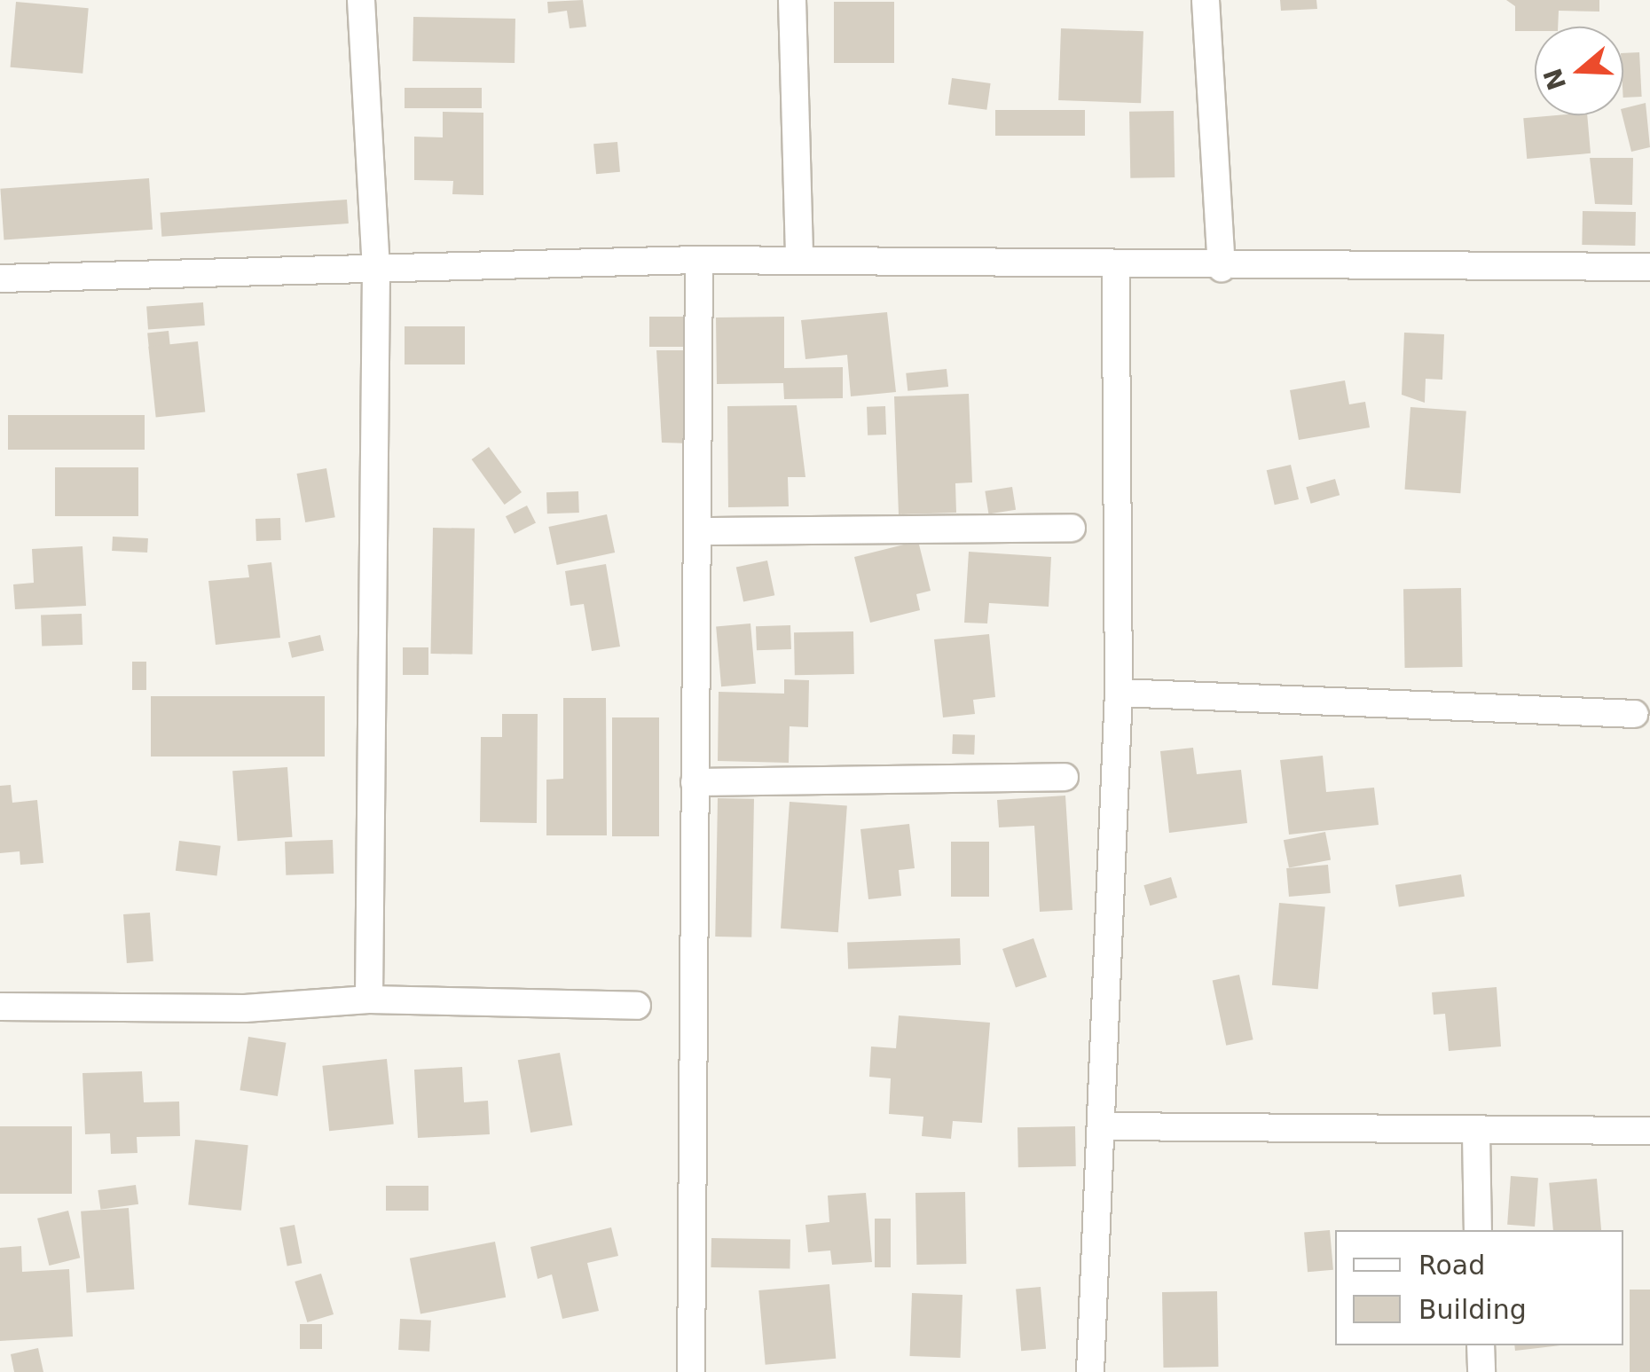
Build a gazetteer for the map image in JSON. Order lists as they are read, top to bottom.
{
  "legend": ["Road", "Building"],
  "north": "left"
}
